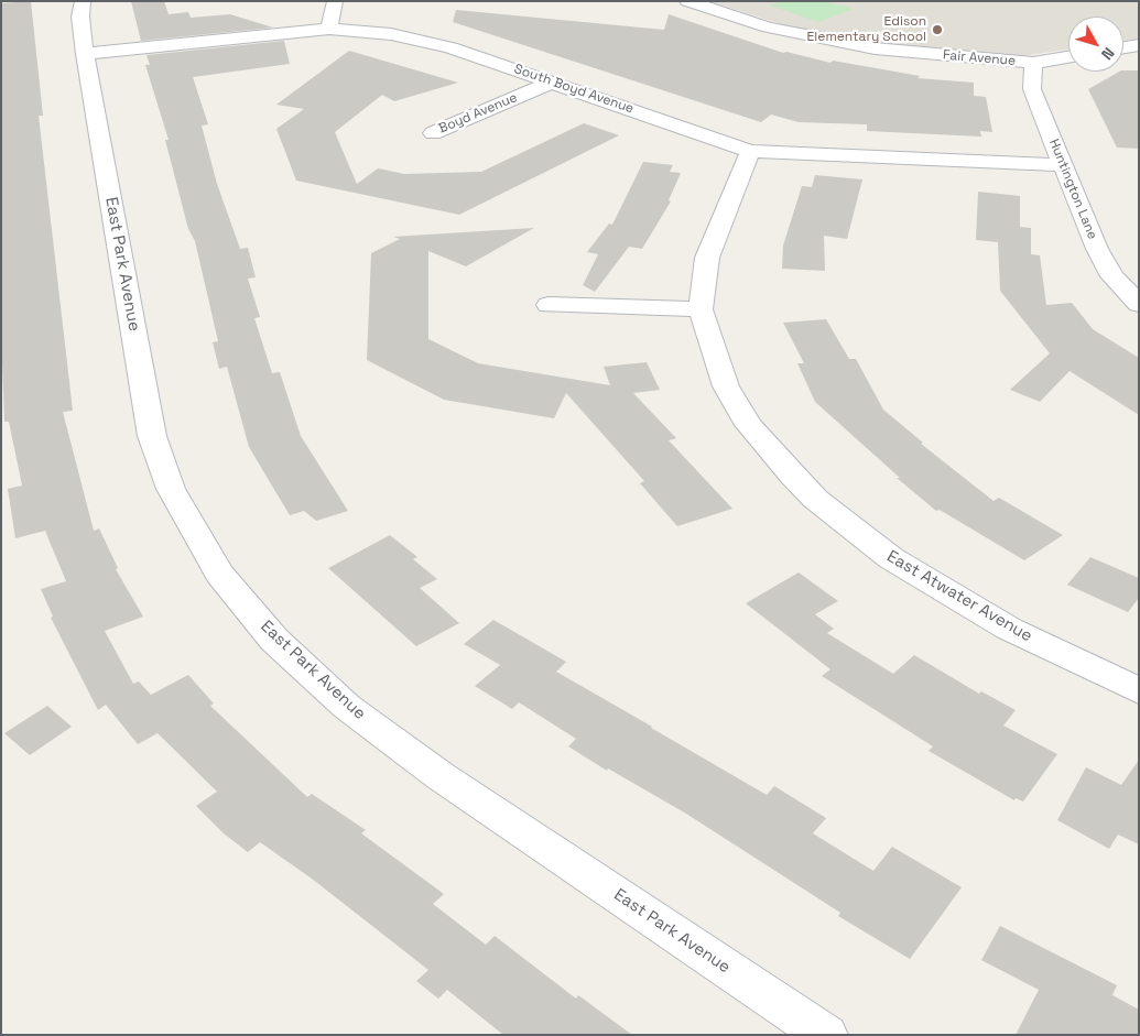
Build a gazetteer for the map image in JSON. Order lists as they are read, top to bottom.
{
  "streets": {
    "street": [
      "Fair Avenue",
      "South Boyd Avenue",
      "Boyd Avenue",
      "Huntington Lane",
      "East Park Avenue",
      "East Atwater Avenue"
    ]
  },
  "crossings": [
    ["Fair Avenue", "Huntington Lane"],
    ["South Boyd Avenue", "Boyd Avenue"],
    ["South Boyd Avenue", "Huntington Lane"],
    ["South Boyd Avenue", "East Park Avenue"],
    ["South Boyd Avenue", "East Atwater Avenue"]
  ],
  "places": ["Edison Elementary School"],
  "north": "bottom right"
}
